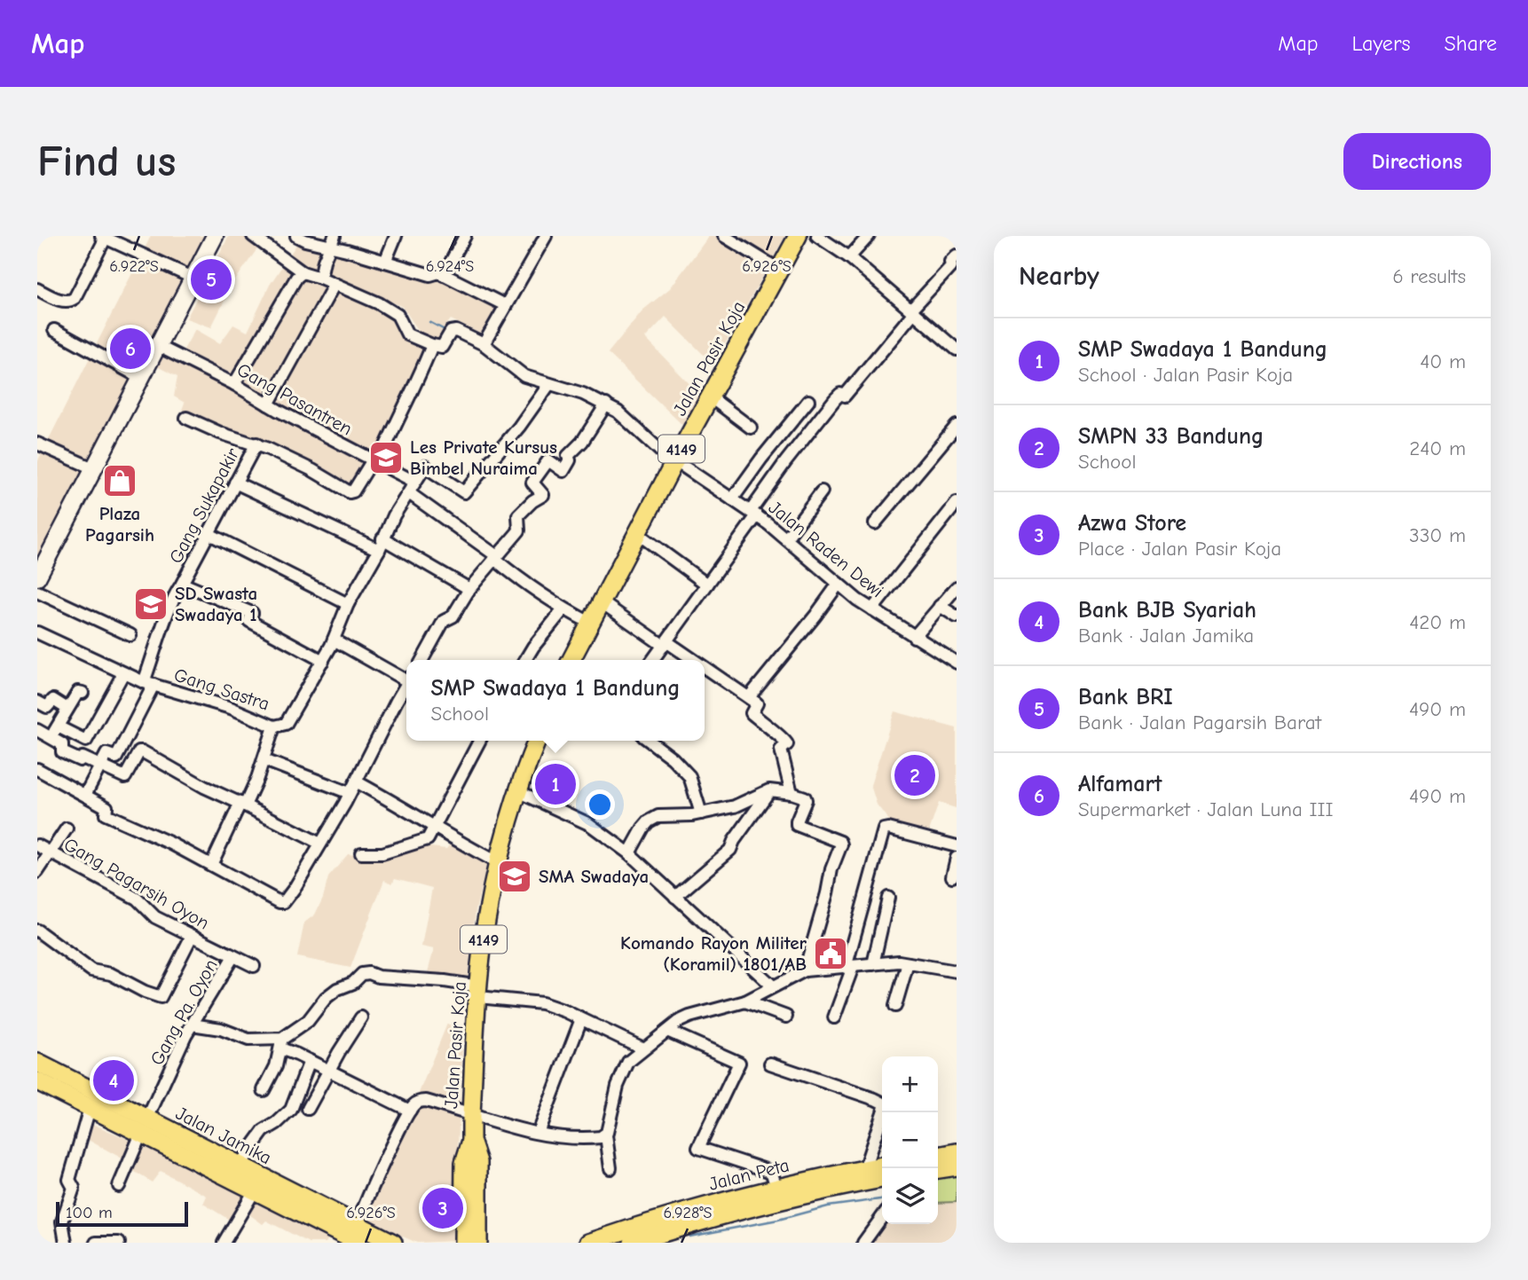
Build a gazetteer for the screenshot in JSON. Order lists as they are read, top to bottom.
{
  "streets": {
    "main road": [
      "Jalan Pasir Koja",
      "4149",
      "Jalan Jamika",
      "Jalan Peta"
    ],
    "street": [
      "Gang Pasantren",
      "Gang Sukapakir",
      "Jalan Raden Dewi",
      "Gang Sastra",
      "Gang Pagarsih Oyon",
      "Gang Pa. Oyon"
    ]
  },
  "crossings": [
    ["Jalan Pasir Koja", "Jalan Raden Dewi"],
    ["Gang Sukapakir", "Gang Sastra"],
    ["Gang Pagarsih Oyon", "Gang Pa. Oyon"],
    ["Gang Pa. Oyon", "Jalan Jamika"]
  ],
  "places": {
    "school or university": ["Les Private Kursus Bimbel Nuraima", "SD Swasta Swadaya 1", "SMA Swadaya"],
    "shop": ["Plaza Pagarsih"],
    "public building": ["Komando Rayon Militer (Koramil) 1801/AB"]
  },
  "scale_bar": "100 m",
  "page": {
    "header": "Map",
    "nav": ["Map", "Layers", "Share"],
    "buttons": "Directions",
    "title": "Find us",
    "heading": ["Nearby", "6 results"],
    "pins": [
      "5",
      "6",
      "2",
      "1",
      "4",
      "3"
    ],
    "list": [
      {
        "mark": "1",
        "name": "SMP Swadaya 1 Bandung",
        "note": "School · Jalan Pasir Koja",
        "value": "40 m"
      },
      {
        "mark": "2",
        "name": "SMPN 33 Bandung",
        "note": "School",
        "value": "240 m"
      },
      {
        "mark": "3",
        "name": "Azwa Store",
        "note": "Place · Jalan Pasir Koja",
        "value": "330 m"
      },
      {
        "mark": "4",
        "name": "Bank BJB Syariah",
        "note": "Bank · Jalan Jamika",
        "value": "420 m"
      },
      {
        "mark": "5",
        "name": "Bank BRI",
        "note": "Bank · Jalan Pagarsih Barat",
        "value": "490 m"
      },
      {
        "mark": "6",
        "name": "Alfamart",
        "note": "Supermarket · Jalan Luna III",
        "value": "490 m"
      }
    ],
    "popup": ["SMP Swadaya 1 Bandung", "School"],
    "map_buttons": ["+", "−"],
    "scale": "100 m"
  },
  "coordinates": [
    "6.922°S",
    "6.924°S",
    "6.926°S",
    "6.928°S"
  ]
}
